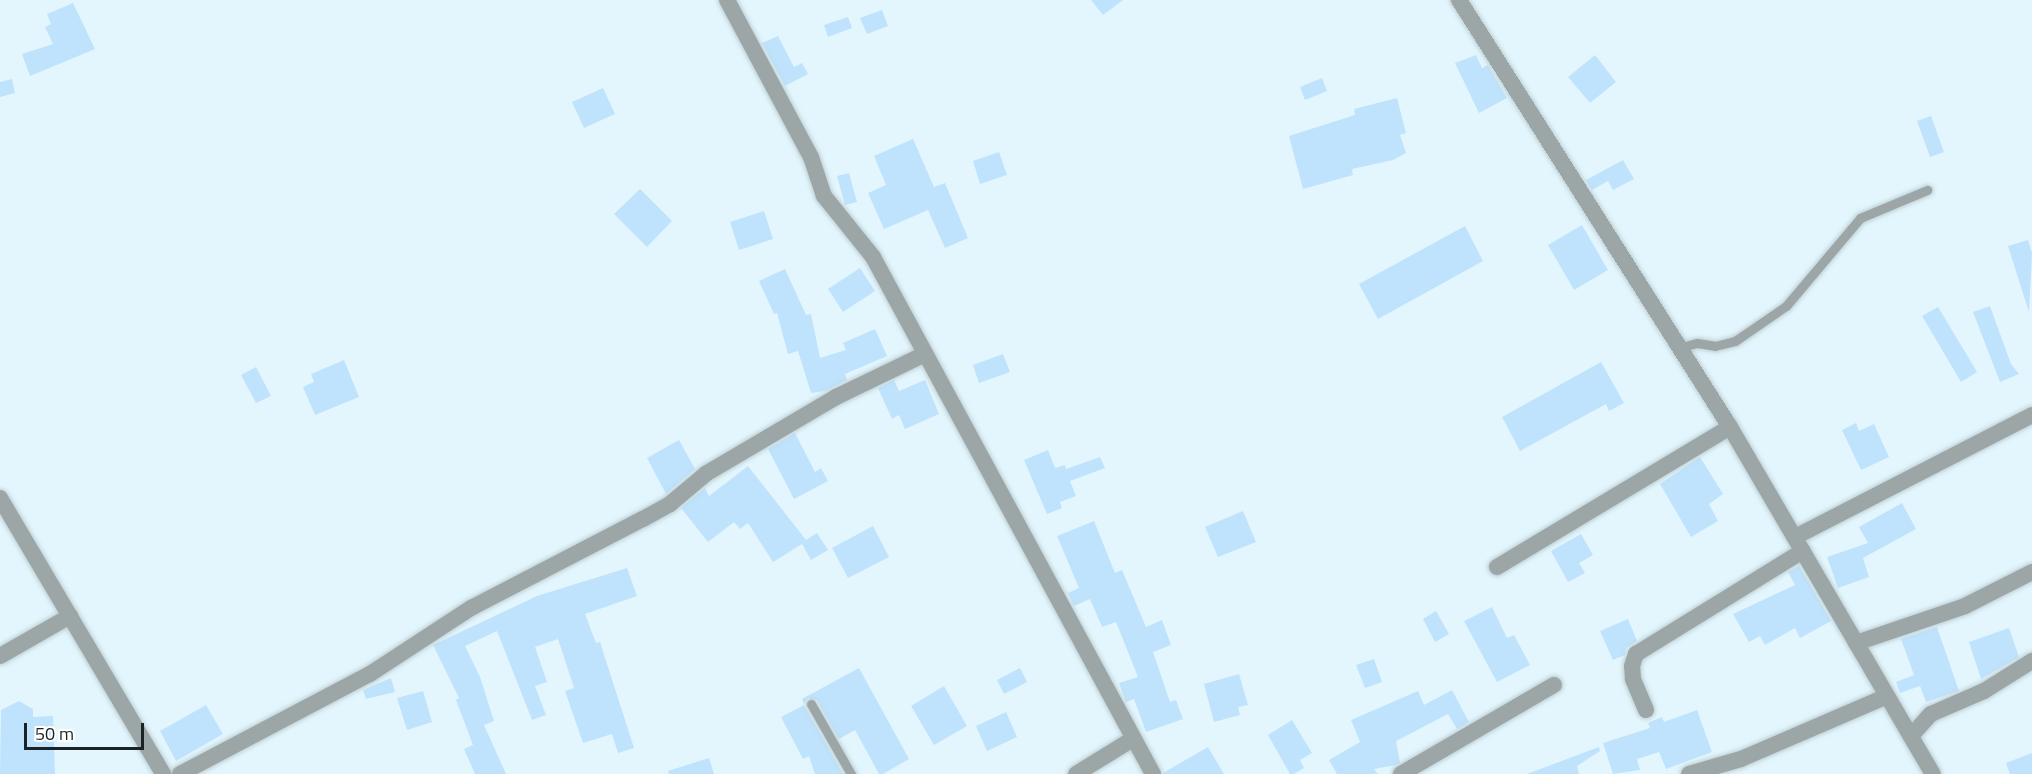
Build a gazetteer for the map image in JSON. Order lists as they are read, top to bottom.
{
  "scale_bar": "50 m"
}
